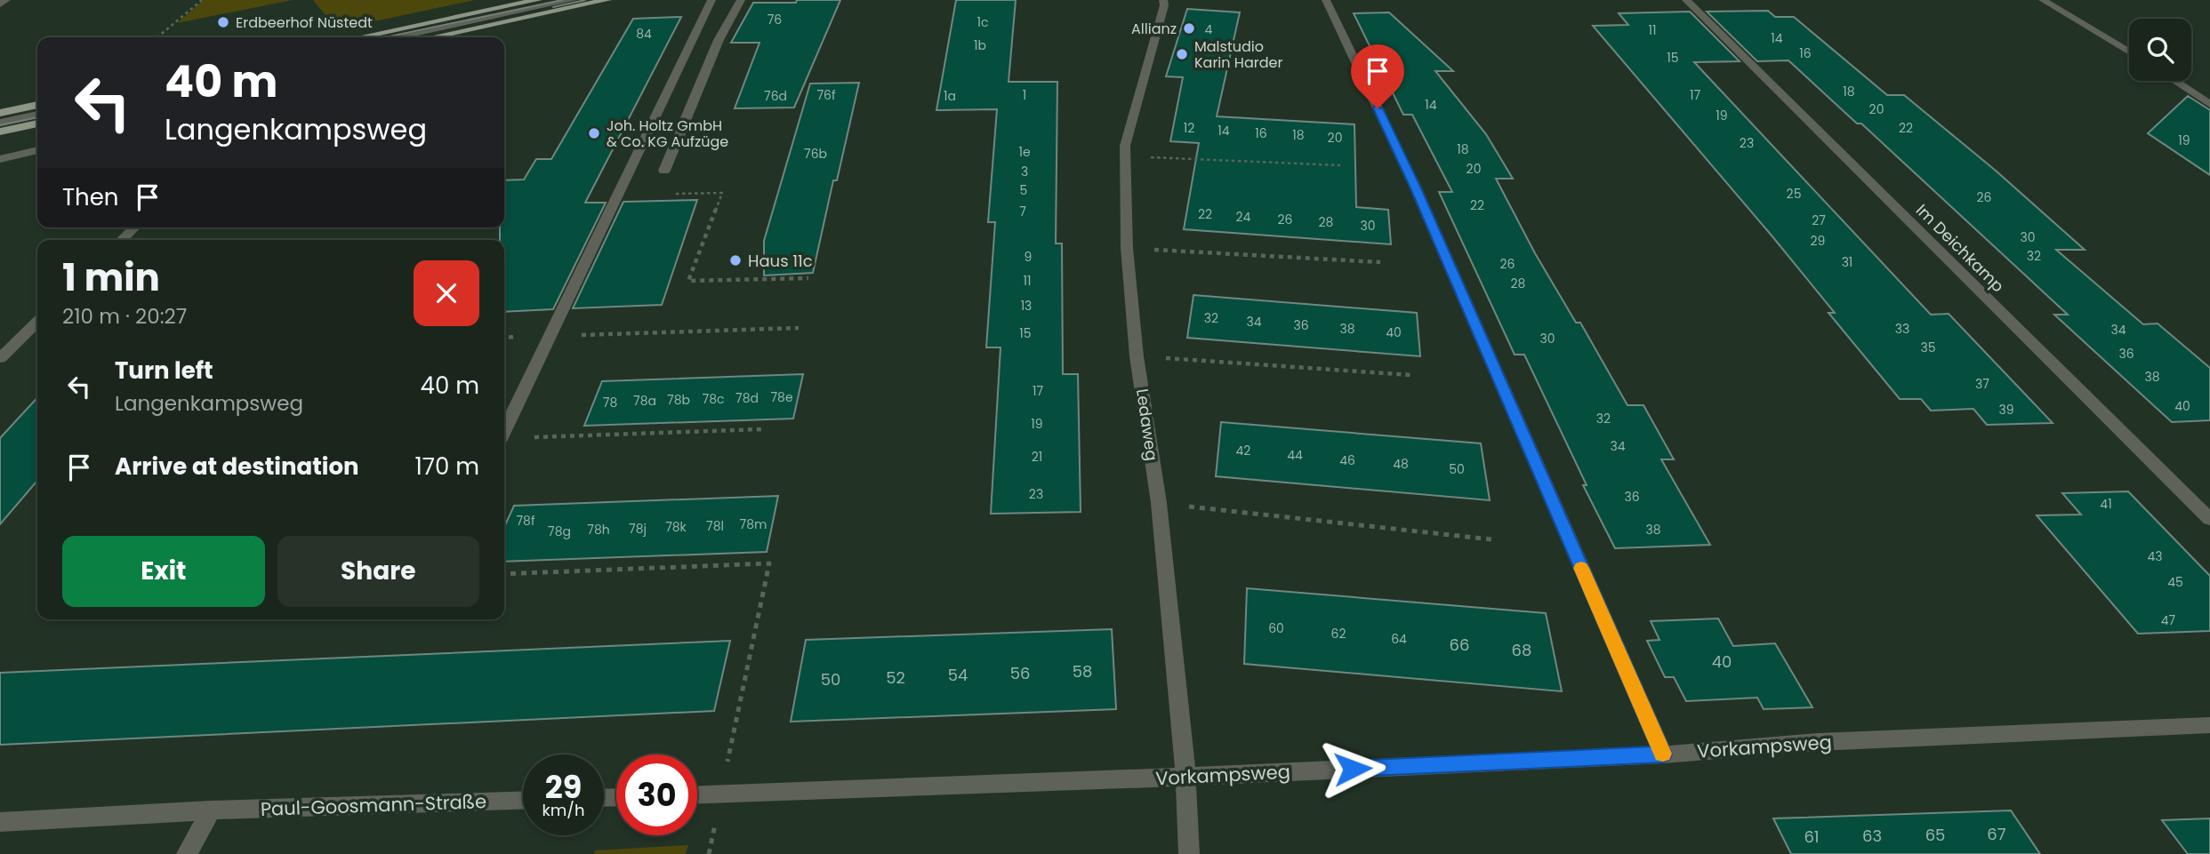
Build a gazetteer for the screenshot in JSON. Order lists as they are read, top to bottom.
{
  "streets": {
    "street": [
      "Im Deichkamp",
      "Ledaweg",
      "Vorkampsweg",
      "Paul-Goosmann-Straße"
    ]
  },
  "crossings": [
    ["Ledaweg", "Vorkampsweg"]
  ],
  "places": [
    "Erdbeerhof Nüstedt",
    "Allianz",
    "Malstudio Karin Harder",
    "Joh. Holtz GmbH & Co. KG Aufzüge",
    "Haus 11c"
  ],
  "house_numbers": [
    "76",
    "1c",
    "4",
    "11",
    "84",
    "14",
    "1b",
    "16",
    "15",
    "18",
    "76f",
    "1",
    "17",
    "76d",
    "1a",
    "14",
    "20",
    "19",
    "12",
    "22",
    "14",
    "16",
    "18",
    "20",
    "19",
    "23",
    "18",
    "1e",
    "76b",
    "20",
    "3",
    "5",
    "25",
    "26",
    "22",
    "7",
    "22",
    "24",
    "26",
    "27",
    "28",
    "30",
    "30",
    "29",
    "32",
    "9",
    "31",
    "26",
    "11",
    "28",
    "13",
    "32",
    "34",
    "36",
    "38",
    "33",
    "34",
    "40",
    "15",
    "30",
    "35",
    "36",
    "38",
    "37",
    "17",
    "78e",
    "78d",
    "78c",
    "78b",
    "78a",
    "78",
    "40",
    "39",
    "32",
    "19",
    "34",
    "42",
    "44",
    "21",
    "46",
    "48",
    "50",
    "23",
    "36",
    "41",
    "78f",
    "78m",
    "78l",
    "78k",
    "78j",
    "78h",
    "38",
    "78g",
    "43",
    "45",
    "47",
    "60",
    "62",
    "64",
    "66",
    "68",
    "40",
    "58",
    "56",
    "54",
    "52",
    "50",
    "67",
    "65",
    "63",
    "61"
  ],
  "page": {
    "turn": ["40 m", "Langenkampsweg"],
    "then": "Then",
    "heading": ["1 min", "210 m · 20:27"],
    "list": [
      {
        "name": "Turn left",
        "note": "Langenkampsweg",
        "value": "40 m"
      },
      {
        "name": "Arrive at destination",
        "value": "170 m"
      }
    ],
    "buttons": ["Exit", "Share"],
    "speed": "29 km/h",
    "limit": "30"
  }
}
